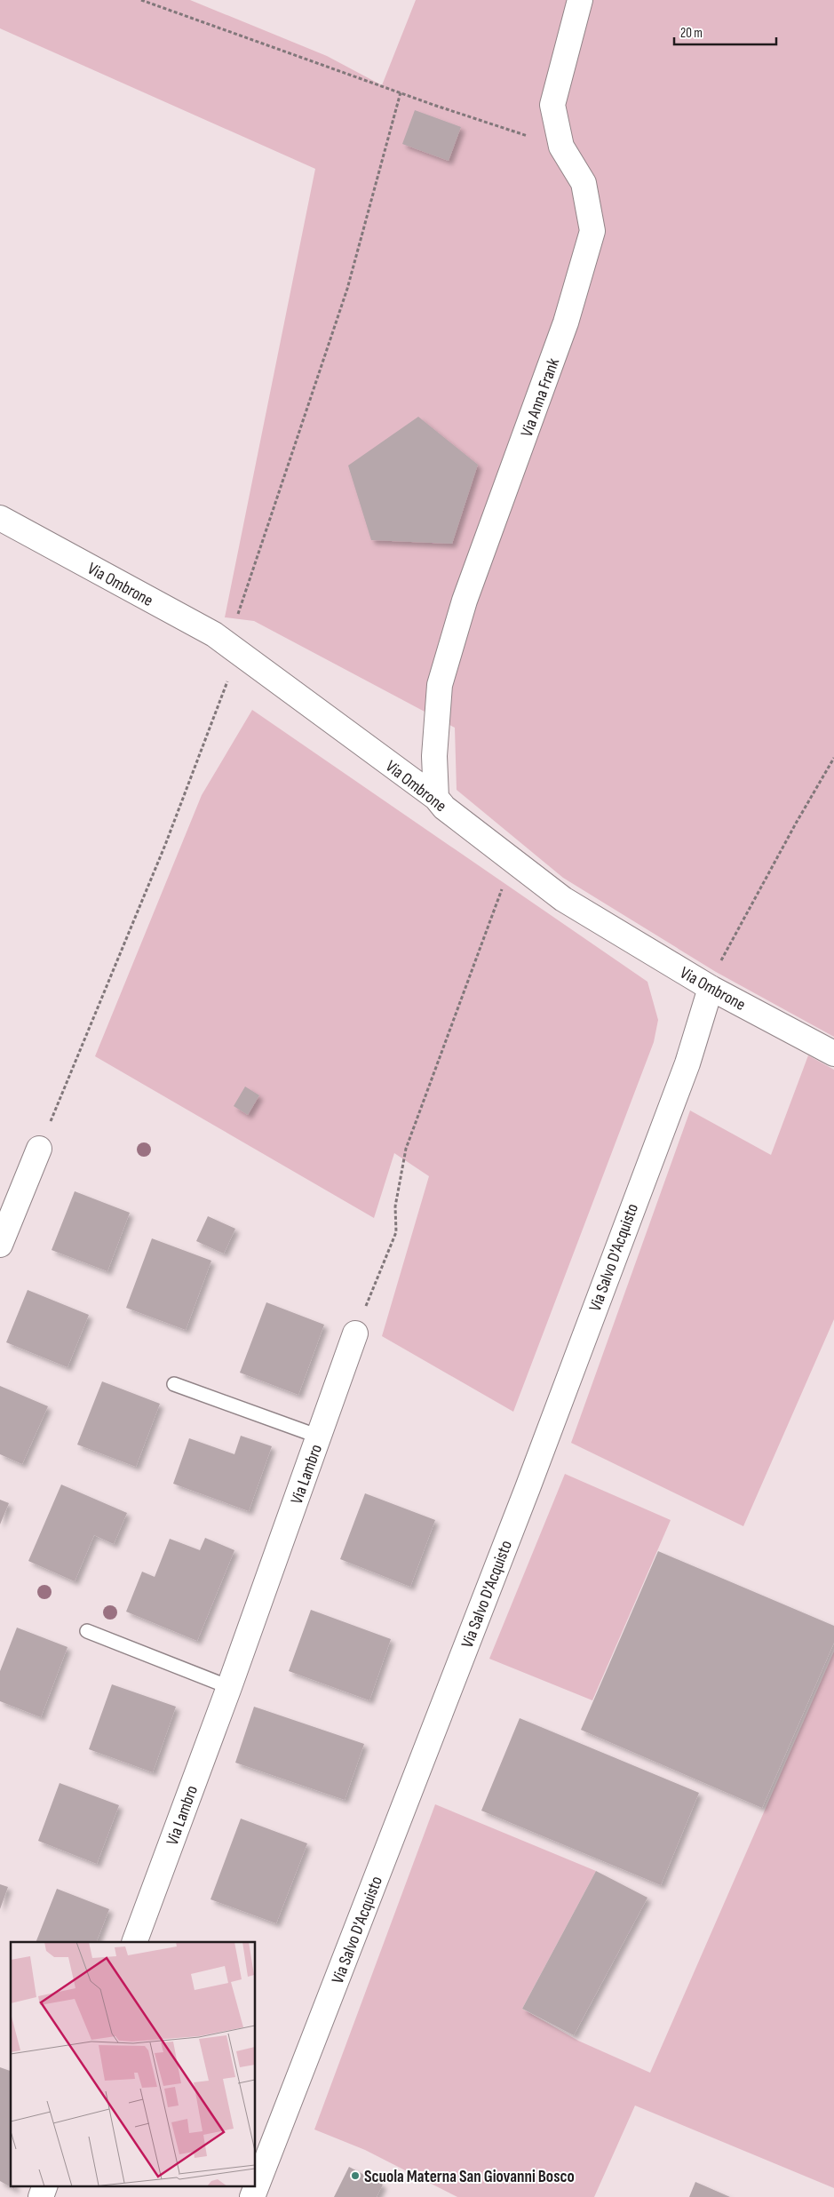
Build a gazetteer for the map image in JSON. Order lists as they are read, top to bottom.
{
  "streets": {
    "street": [
      "Via Anna Frank",
      "Via Ombrone",
      "Via Salvo D'Acquisto",
      "Via Lambro"
    ]
  },
  "crossings": [
    ["Via Anna Frank", "Via Ombrone"],
    ["Via Ombrone", "Via Salvo D'Acquisto"]
  ],
  "places": ["Scuola Materna San Giovanni Bosco"],
  "scale_bar": "20 m"
}
